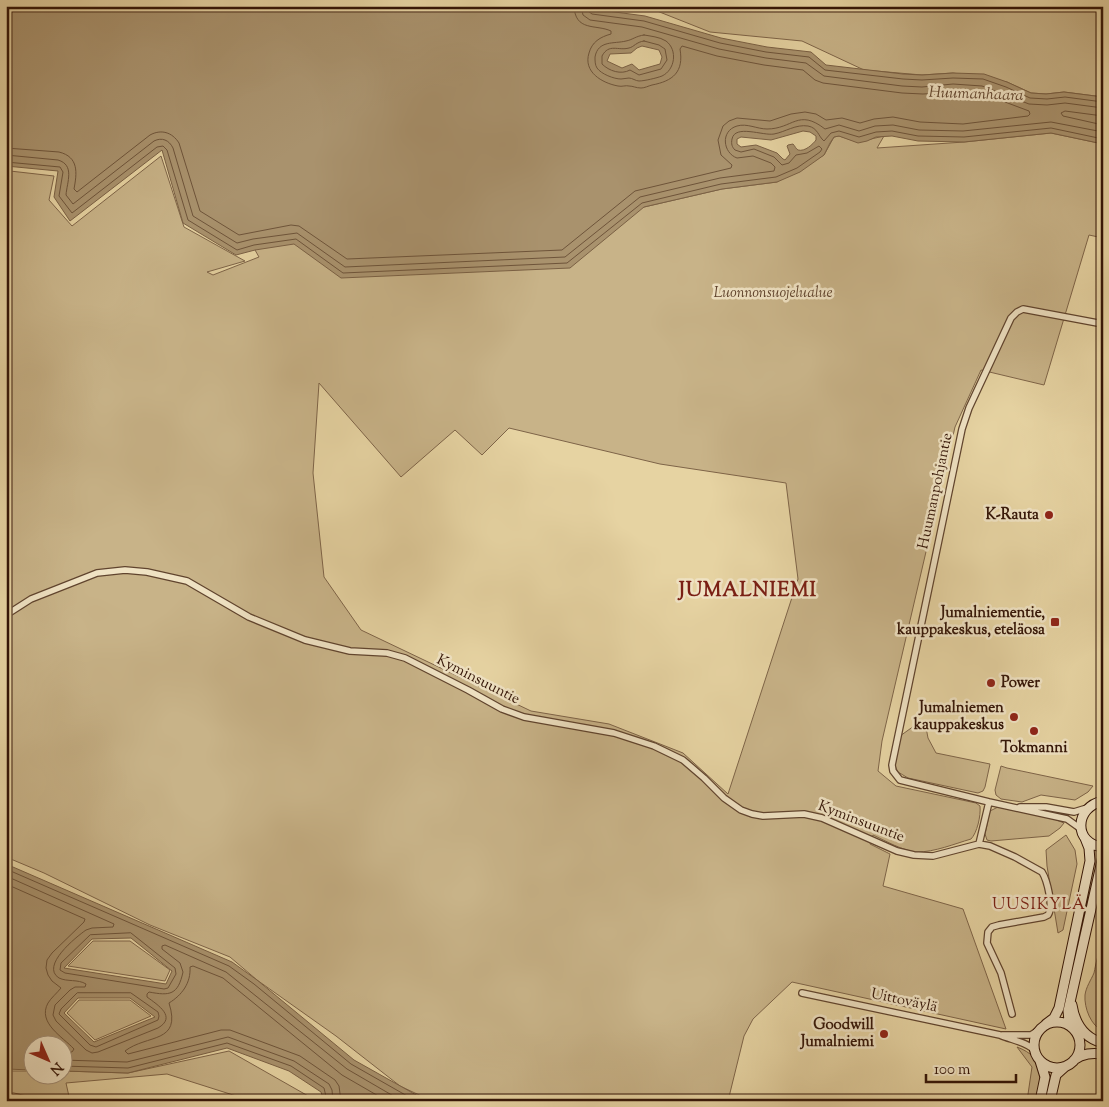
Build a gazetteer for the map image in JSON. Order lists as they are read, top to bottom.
{
  "streets": {
    "street": ["Huumanpohjantie", "Kyminsuuntie", "Uittoväylä"]
  },
  "districts": ["JUMALNIEMI", "UUSIKYLÄ"],
  "water": ["Huumanhaara"],
  "parks": ["Luonnonsuojelualue"],
  "places": {
    "other": [
      "K-Rauta",
      "Power",
      "Jumalniemen kauppakeskus",
      "Tokmanni",
      "Goodwill Jumalniemi"
    ],
    "transit": ["Jumalniementie, kauppakeskus, eteläosa"]
  },
  "scale_bar": "100 m",
  "north": "bottom right"
}
